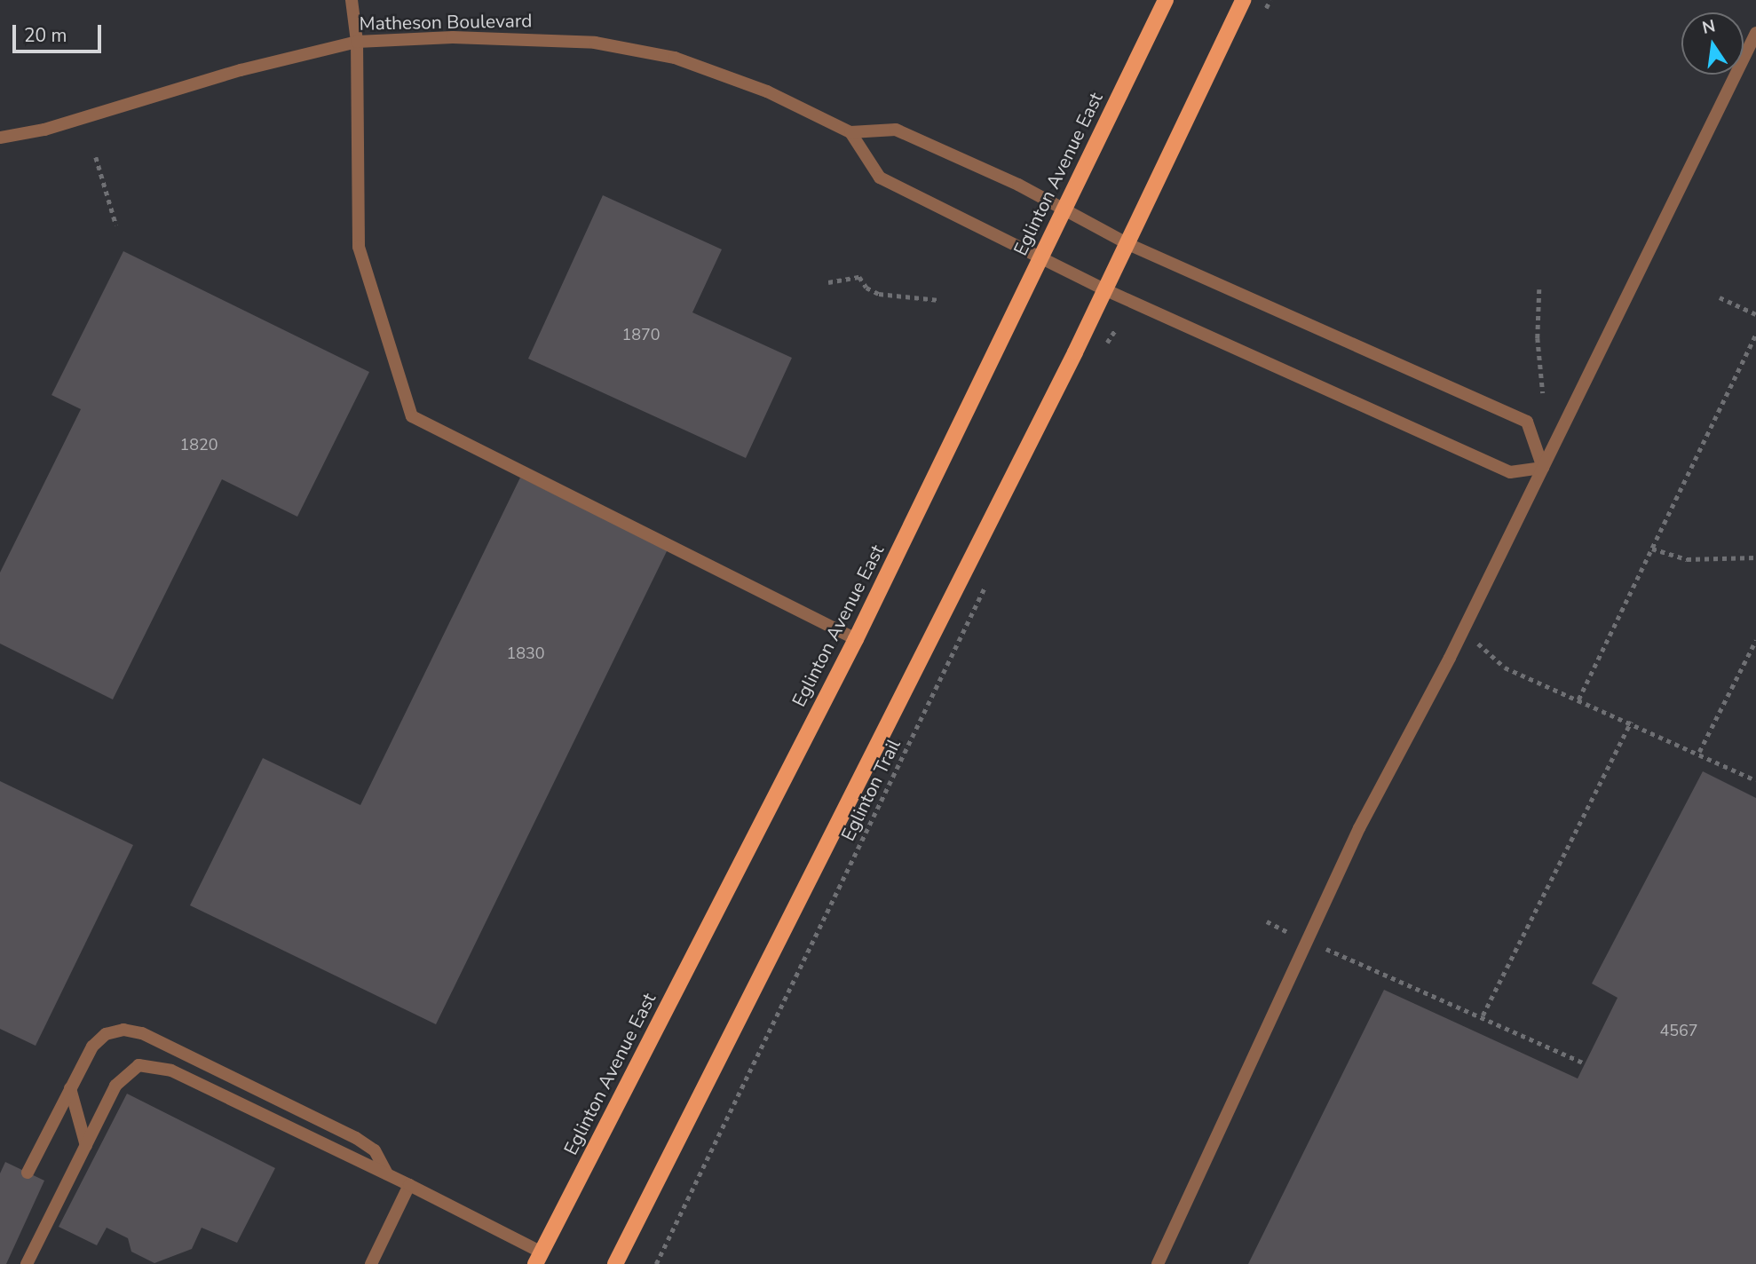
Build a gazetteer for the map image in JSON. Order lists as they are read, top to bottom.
{
  "streets": {
    "main road": ["Eglinton Avenue East"],
    "street": ["Matheson Boulevard"],
    "path": ["Eglinton Trail"]
  },
  "crossings": [
    ["Matheson Boulevard", "Eglinton Avenue East"]
  ],
  "house_numbers": [
    "1870",
    "1820",
    "1830",
    "4567"
  ],
  "scale_bar": "20 m",
  "north": "top"
}
